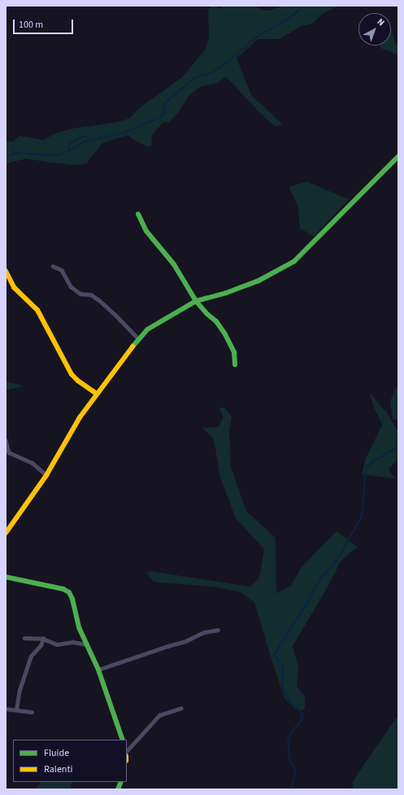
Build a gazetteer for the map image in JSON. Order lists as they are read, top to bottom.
{
  "legend": ["Fluide", "Ralenti"],
  "scale_bar": "100 m",
  "north": "top right"
}
